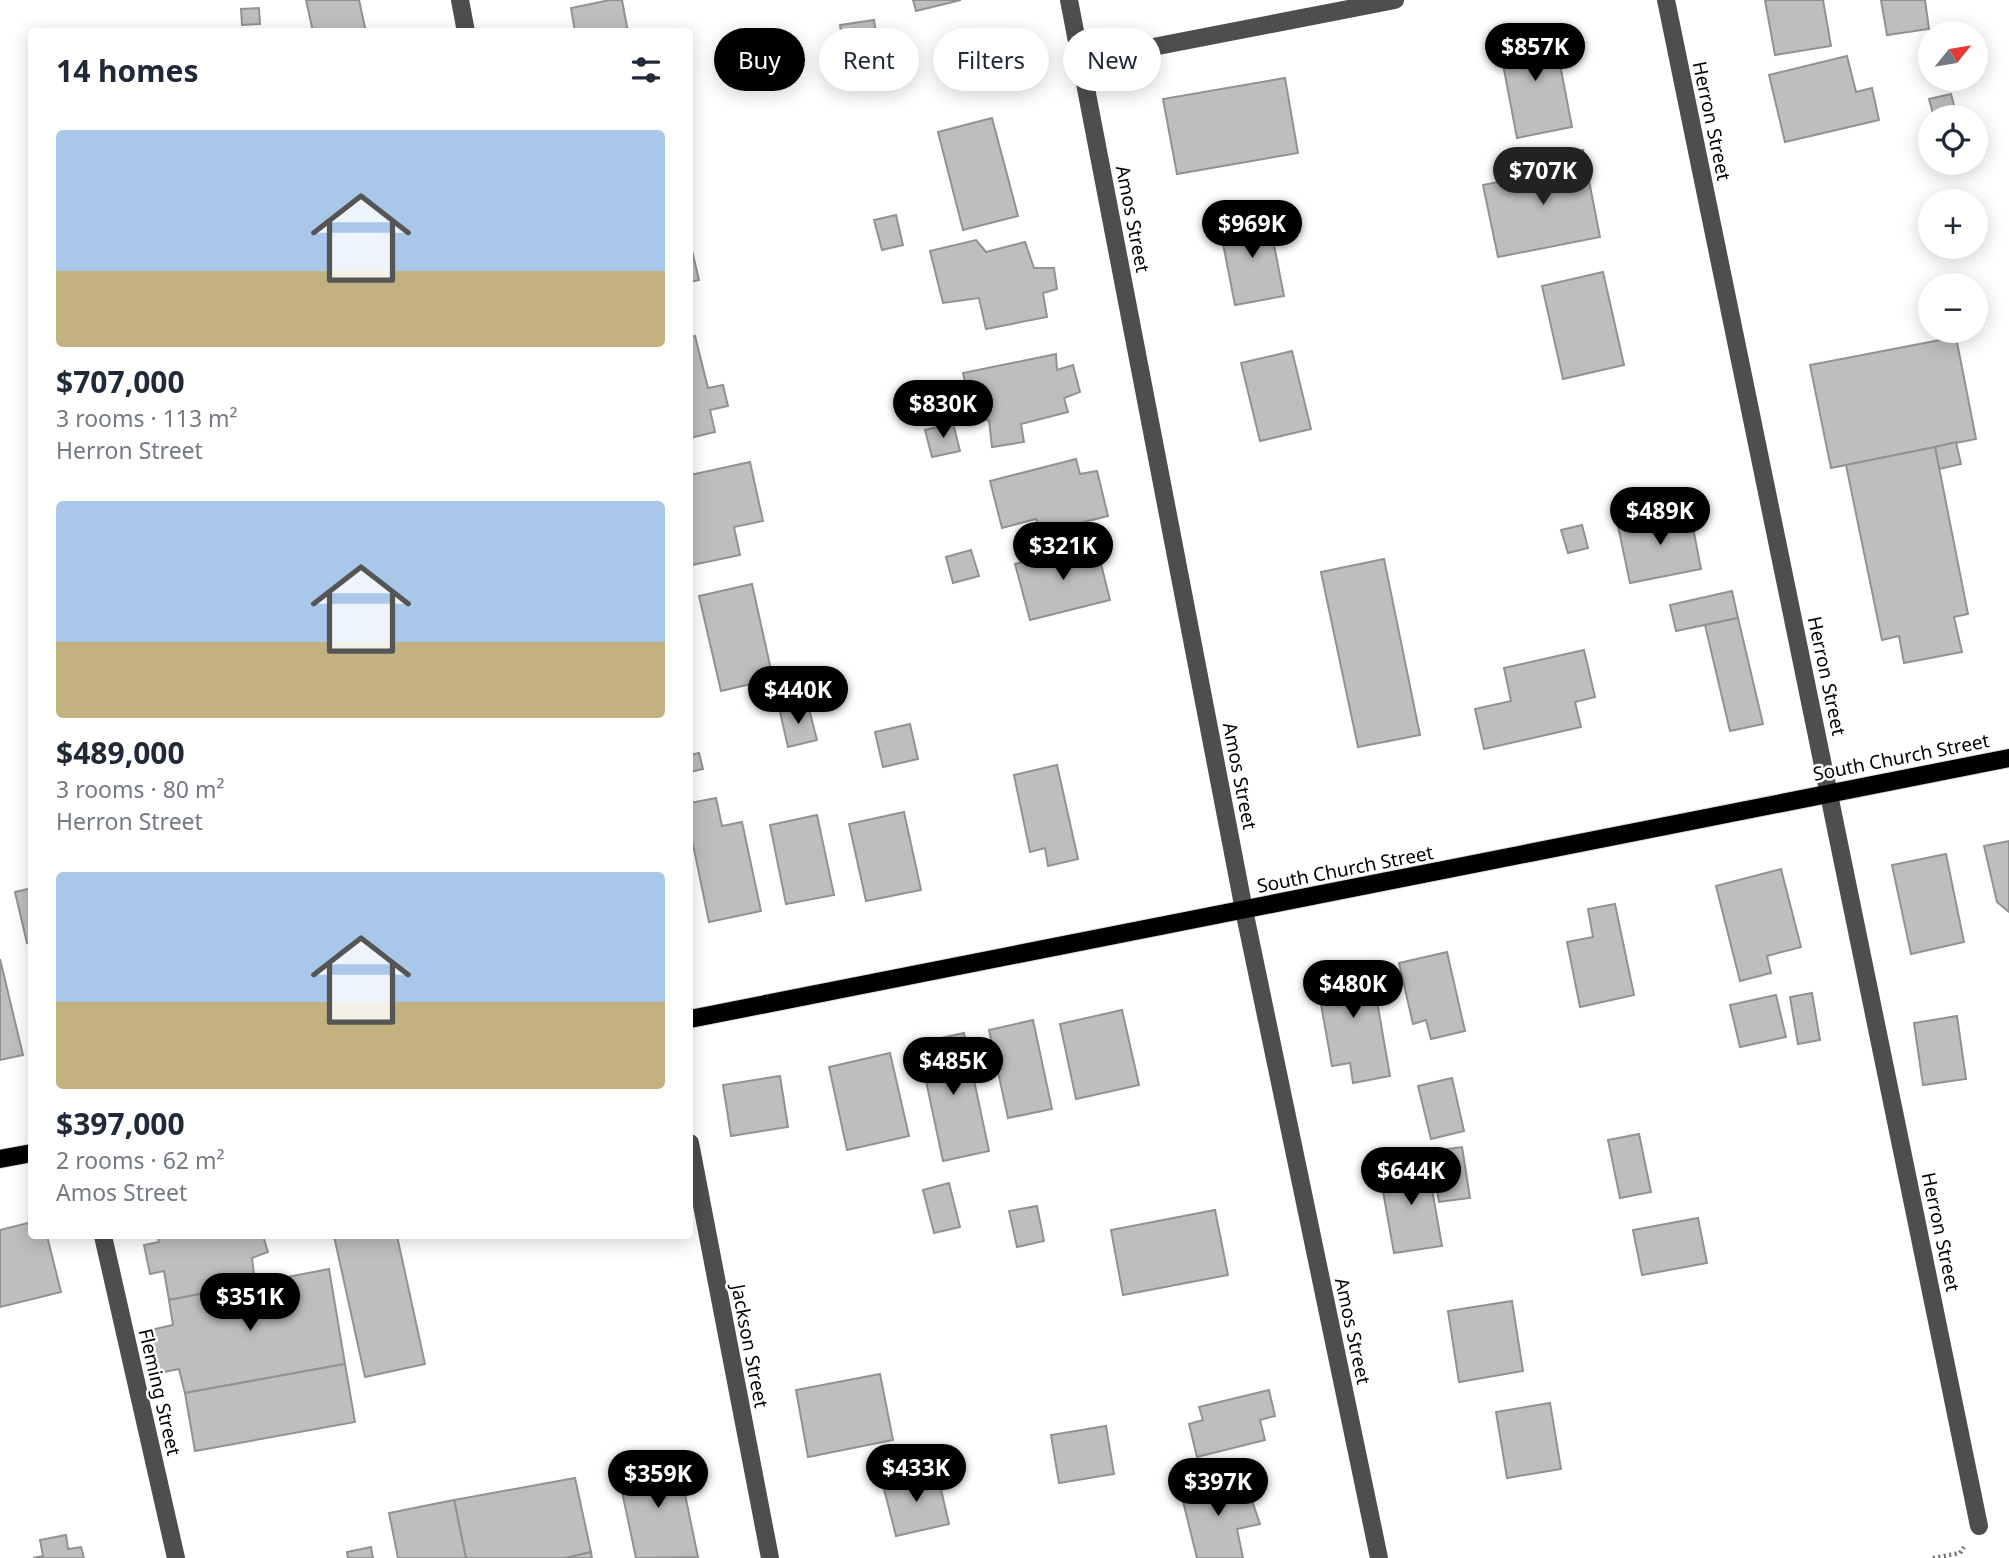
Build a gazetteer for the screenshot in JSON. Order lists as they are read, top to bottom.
{
  "streets": {
    "main road": ["South Church Street"],
    "street": [
      "Herron Street",
      "Amos Street",
      "Jackson Street",
      "Fleming Street"
    ]
  },
  "crossings": [
    ["Herron Street", "South Church Street"],
    ["Amos Street", "South Church Street"]
  ],
  "north": "top right",
  "page": {
    "map_buttons": ["+", "−"],
    "price": [
      "$857K",
      "$707K",
      "$969K",
      "$830K",
      "$489K",
      "$321K",
      "$440K",
      "$480K",
      "$485K",
      "$644K",
      "$351K",
      "$433K",
      "$359K",
      "$397K"
    ],
    "chip": [
      "Buy",
      "Rent",
      "Filters",
      "New"
    ],
    "heading": "14 homes",
    "list": [
      {
        "name": "$707,000",
        "note": "3 rooms · 113 m² · Herron Street"
      },
      {
        "name": "$489,000",
        "note": "3 rooms · 80 m² · Herron Street"
      },
      {
        "name": "$397,000",
        "note": "2 rooms · 62 m² · Amos Street"
      }
    ]
  }
}
